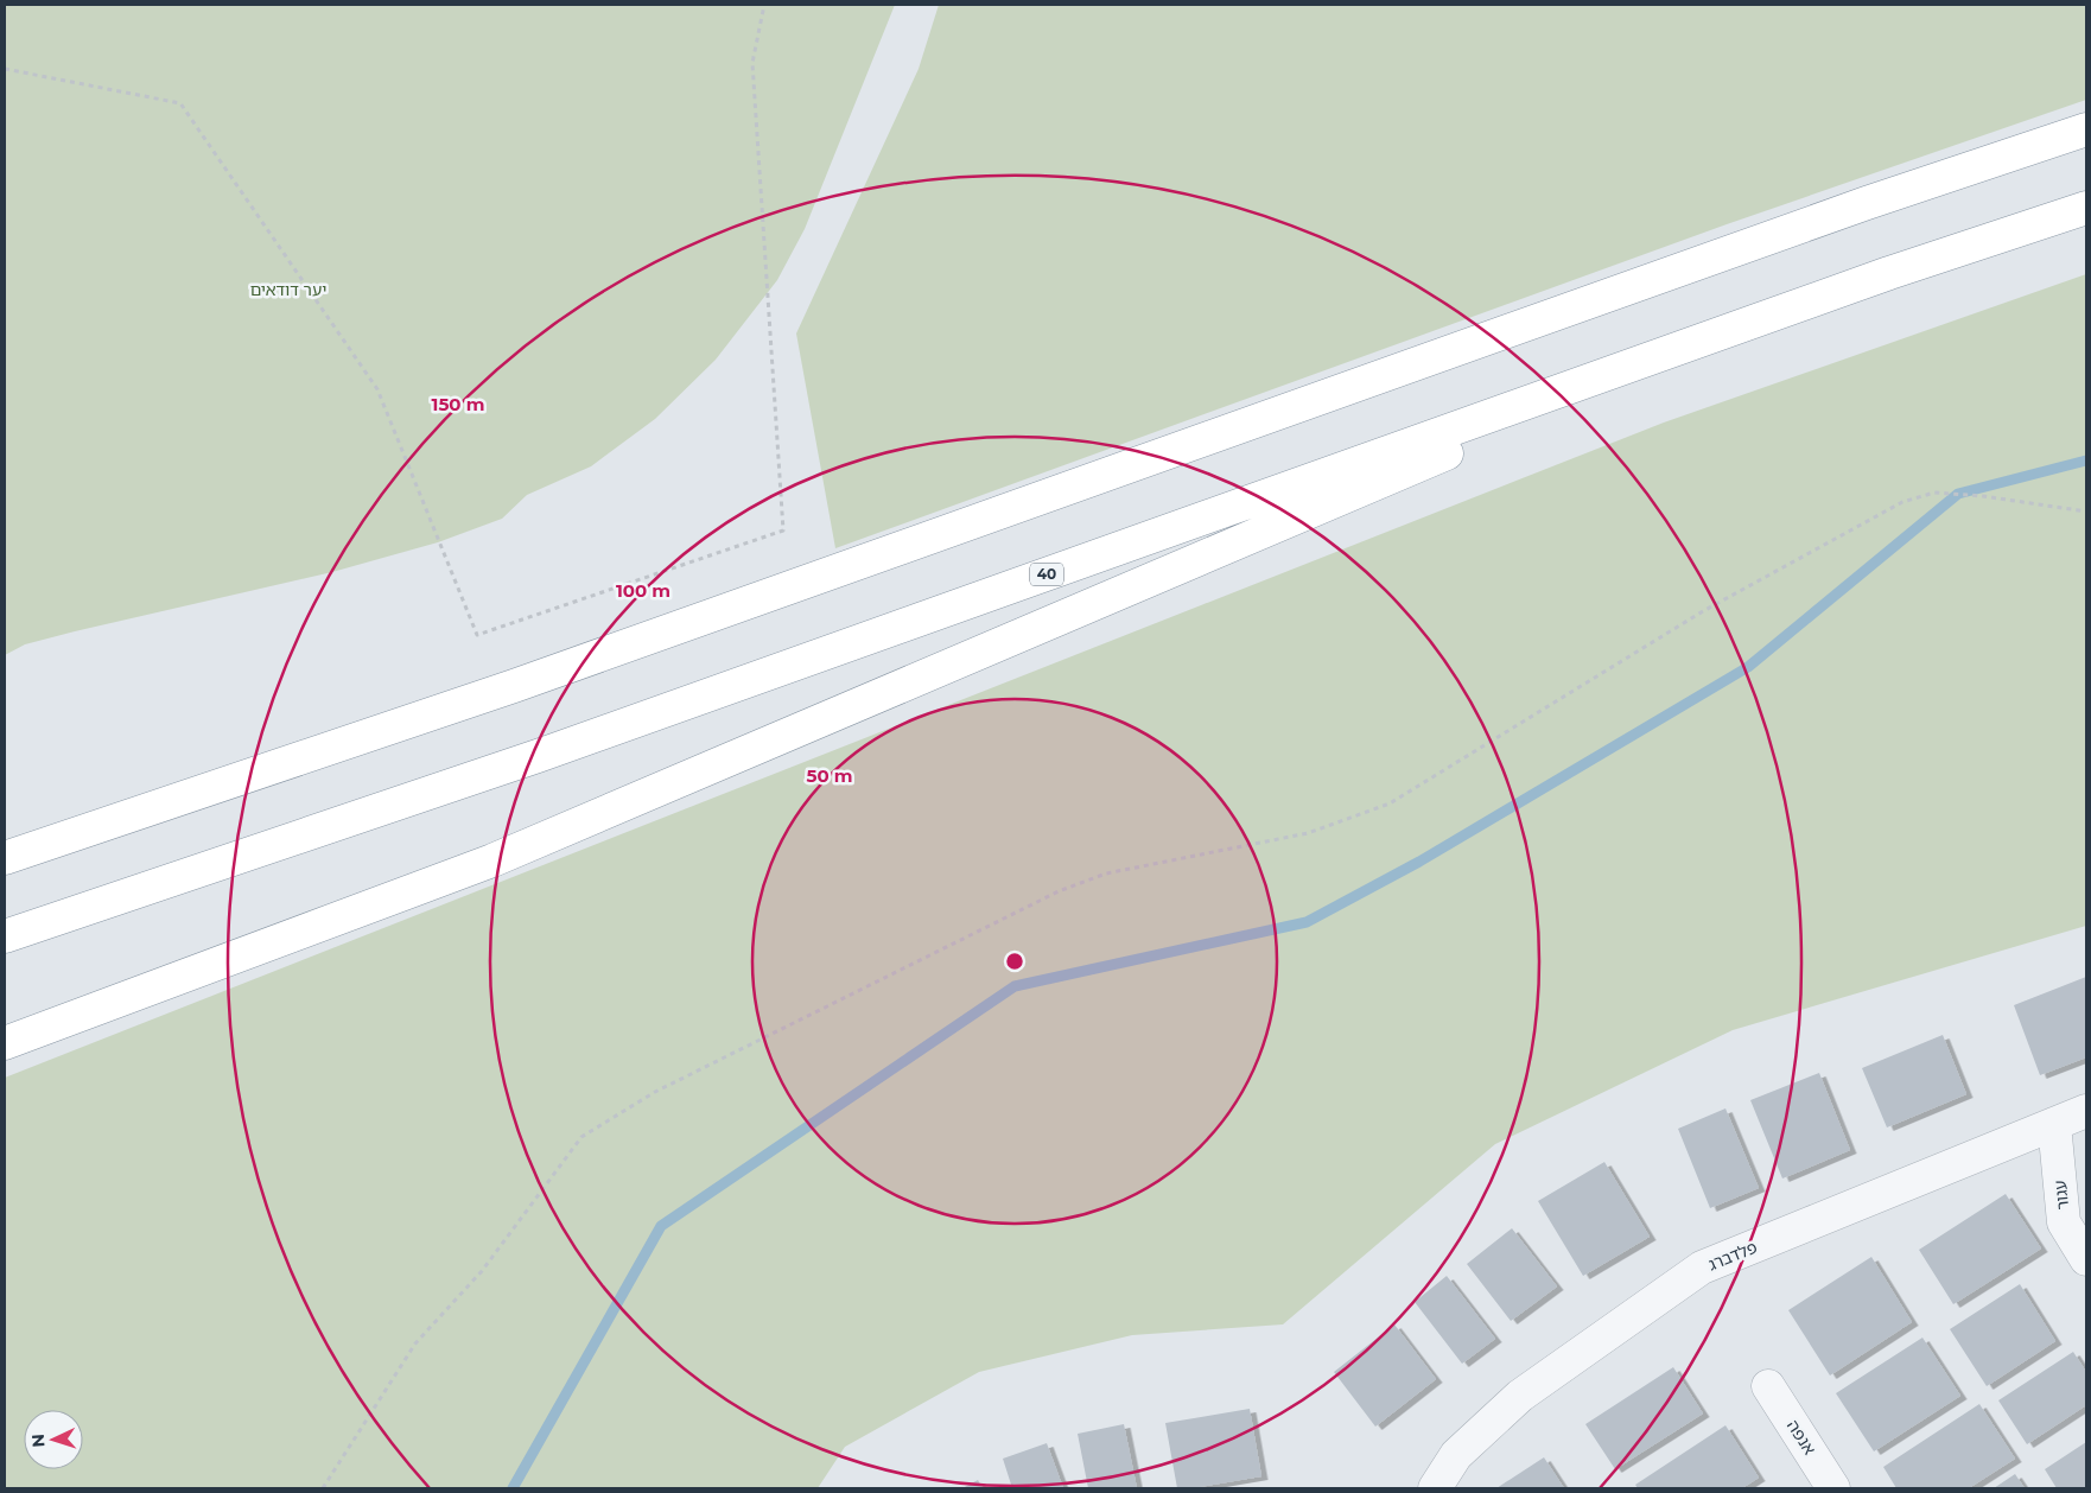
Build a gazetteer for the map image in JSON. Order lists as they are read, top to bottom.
{
  "streets": {
    "highway": ["40"],
    "street": ["עגור", "פלדברג", "אנפה"]
  },
  "crossings": [
    ["עגור", "פלדברג"]
  ],
  "parks": ["יער דודאים"],
  "north": "left",
  "rings": ["150 m", "100 m", "50 m"]
}
